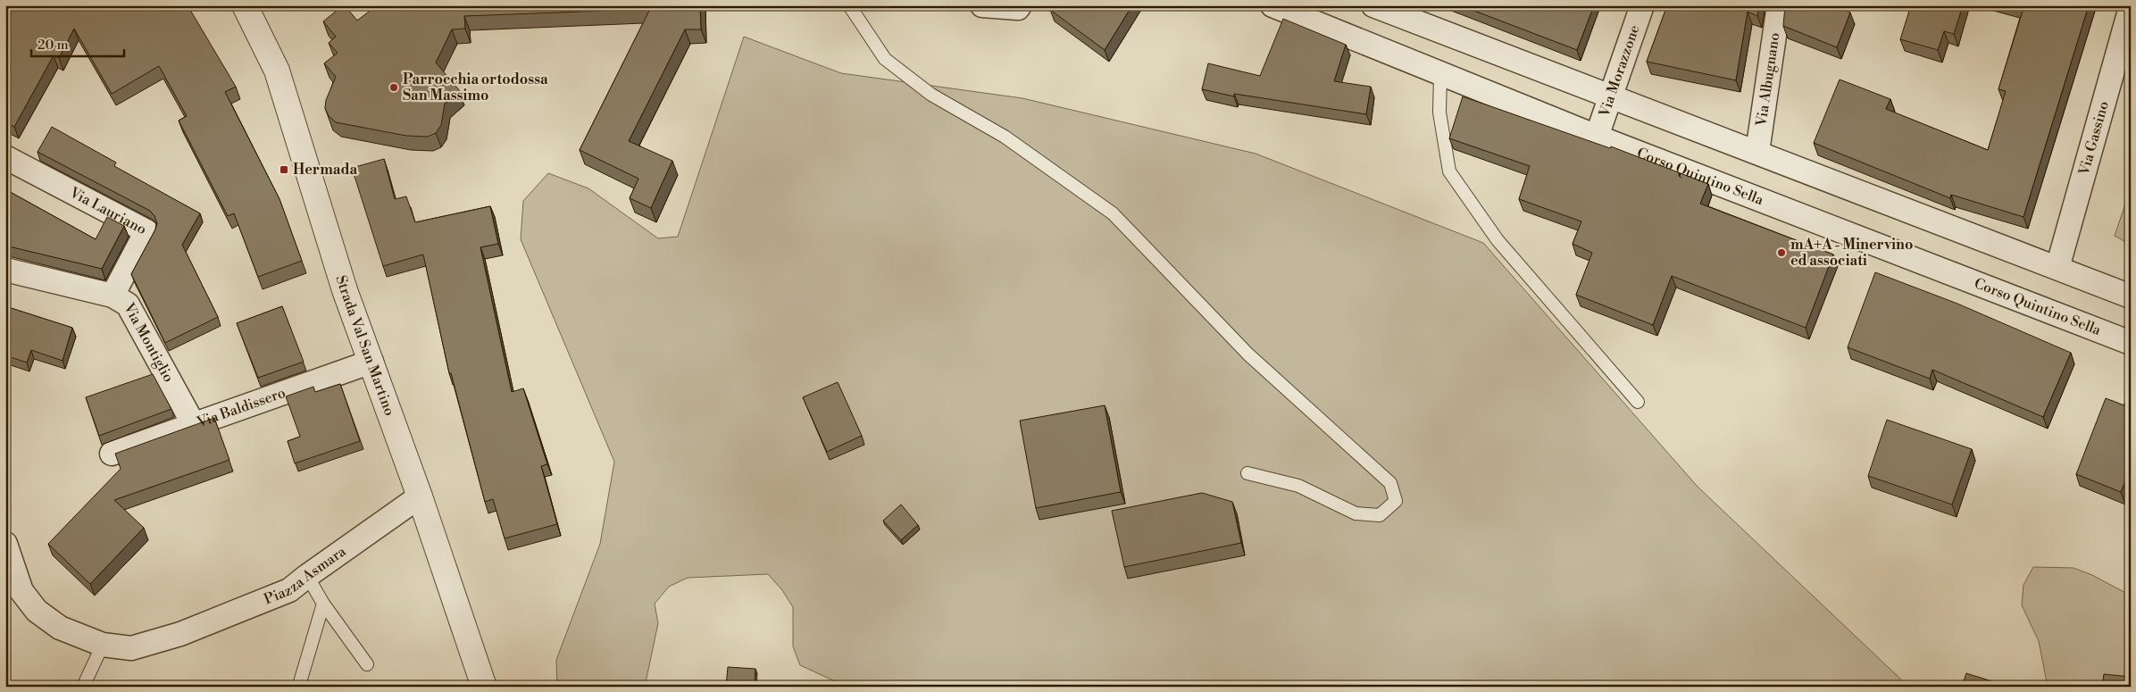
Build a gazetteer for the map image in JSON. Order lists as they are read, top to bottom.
{
  "streets": {
    "street": [
      "Via Morazzone",
      "Via Albugnano",
      "Via Gassino",
      "Corso Quintino Sella",
      "Via Lauriano",
      "Via Montiglio",
      "Strada Val San Martino",
      "Via Baldissero",
      "Piazza Asmara"
    ]
  },
  "crossings": [
    ["Via Morazzone", "Corso Quintino Sella"],
    ["Via Lauriano", "Via Montiglio"],
    ["Via Montiglio", "Via Baldissero"],
    ["Strada Val San Martino", "Via Baldissero"],
    ["Strada Val San Martino", "Piazza Asmara"]
  ],
  "places": {
    "other": ["Parrocchia ortodossa San Massimo", "mA+A - Minervino ed associati"],
    "transit": ["Hermada"]
  },
  "scale_bar": "20 m"
}
